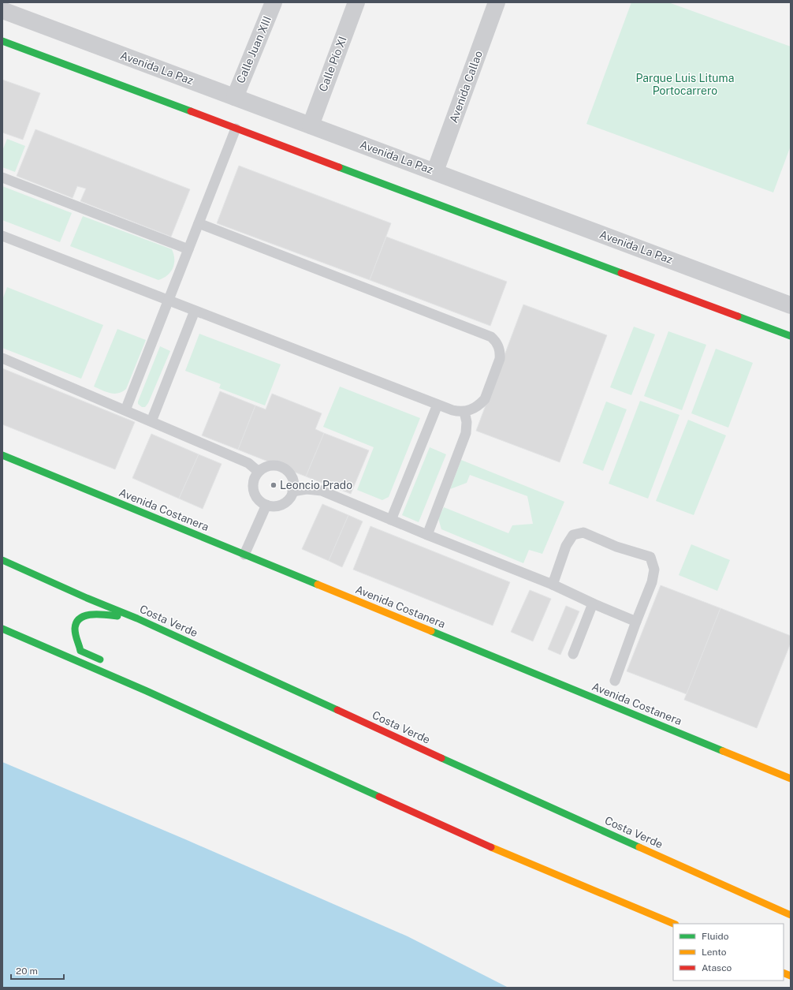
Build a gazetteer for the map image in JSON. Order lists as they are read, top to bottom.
{
  "streets": {
    "main road": ["Avenida Costanera", "Costa Verde"],
    "street": [
      "Calle Juan XIII",
      "Calle Pío XI",
      "Avenida La Paz",
      "Avenida Callao"
    ]
  },
  "crossings": [
    ["Calle Juan XIII", "Avenida La Paz"],
    ["Calle Pío XI", "Avenida La Paz"],
    ["Avenida La Paz", "Avenida Callao"]
  ],
  "parks": ["Parque Luis Lituma Portocarrero"],
  "places": ["Leoncio Prado"],
  "legend": ["Fluido", "Lento", "Atasco"],
  "scale_bar": "20 m"
}
